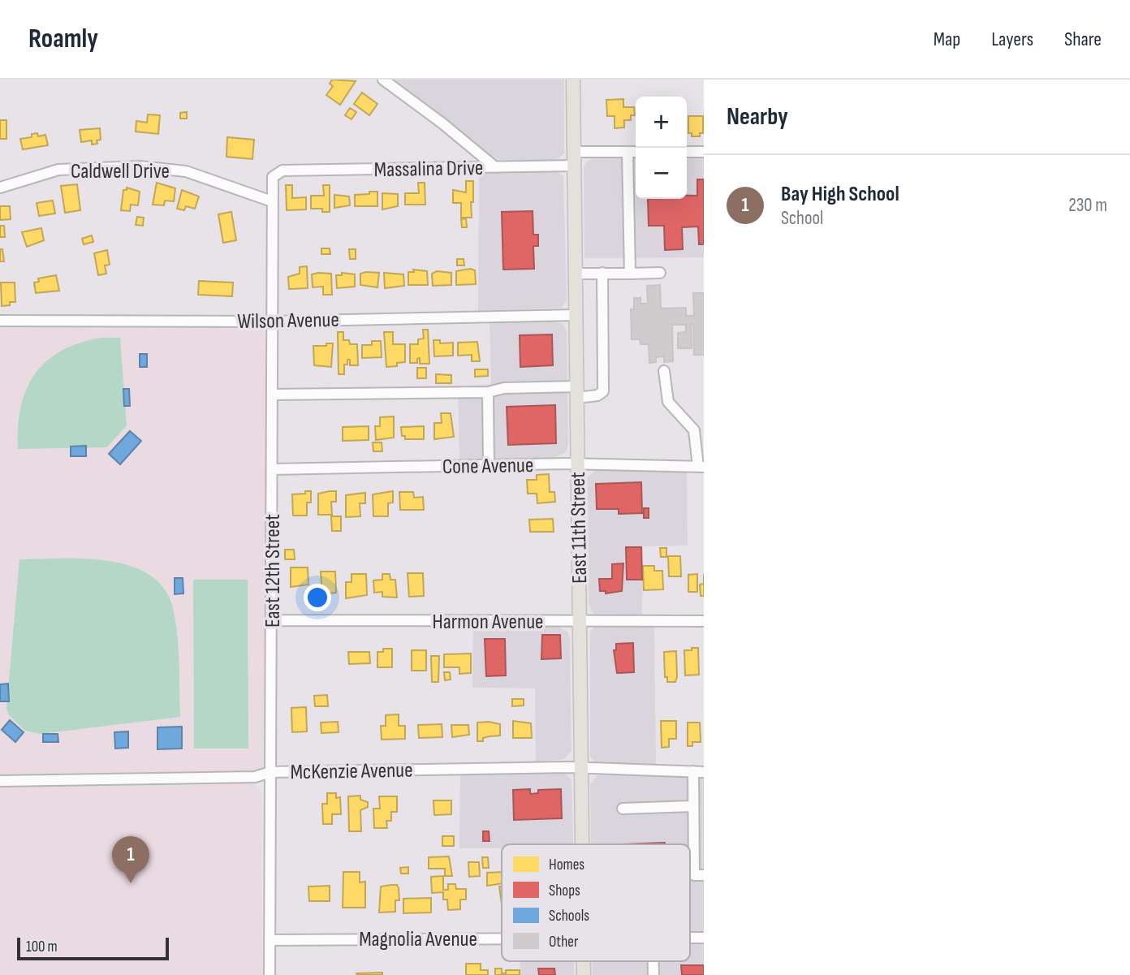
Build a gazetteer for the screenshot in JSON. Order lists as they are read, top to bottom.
{
  "streets": {
    "main road": ["East 11th Street"],
    "street": [
      "Massalina Drive",
      "Caldwell Drive",
      "Wilson Avenue",
      "Cone Avenue",
      "East 12th Street",
      "Harmon Avenue",
      "McKenzie Avenue",
      "Magnolia Avenue"
    ]
  },
  "crossings": [
    ["Massalina Drive", "East 11th Street"],
    ["Massalina Drive", "East 12th Street"],
    ["Caldwell Drive", "East 12th Street"],
    ["Wilson Avenue", "East 11th Street"],
    ["Wilson Avenue", "East 12th Street"],
    ["Cone Avenue", "East 11th Street"],
    ["Cone Avenue", "East 12th Street"],
    ["East 11th Street", "Harmon Avenue"],
    ["East 11th Street", "McKenzie Avenue"],
    ["East 12th Street", "Harmon Avenue"],
    ["East 12th Street", "McKenzie Avenue"],
    ["East 12th Street", "Magnolia Avenue"]
  ],
  "legend": [
    "Homes",
    "Shops",
    "Schools",
    "Other"
  ],
  "scale_bar": "100 m",
  "page": {
    "header": "Roamly",
    "nav": ["Map", "Layers", "Share"],
    "heading": "Nearby",
    "map_buttons": ["+", "−"],
    "list": [
      {
        "mark": "1",
        "name": "Bay High School",
        "note": "School",
        "value": "230 m"
      }
    ],
    "pins": "1",
    "scale": "100 m"
  }
}
